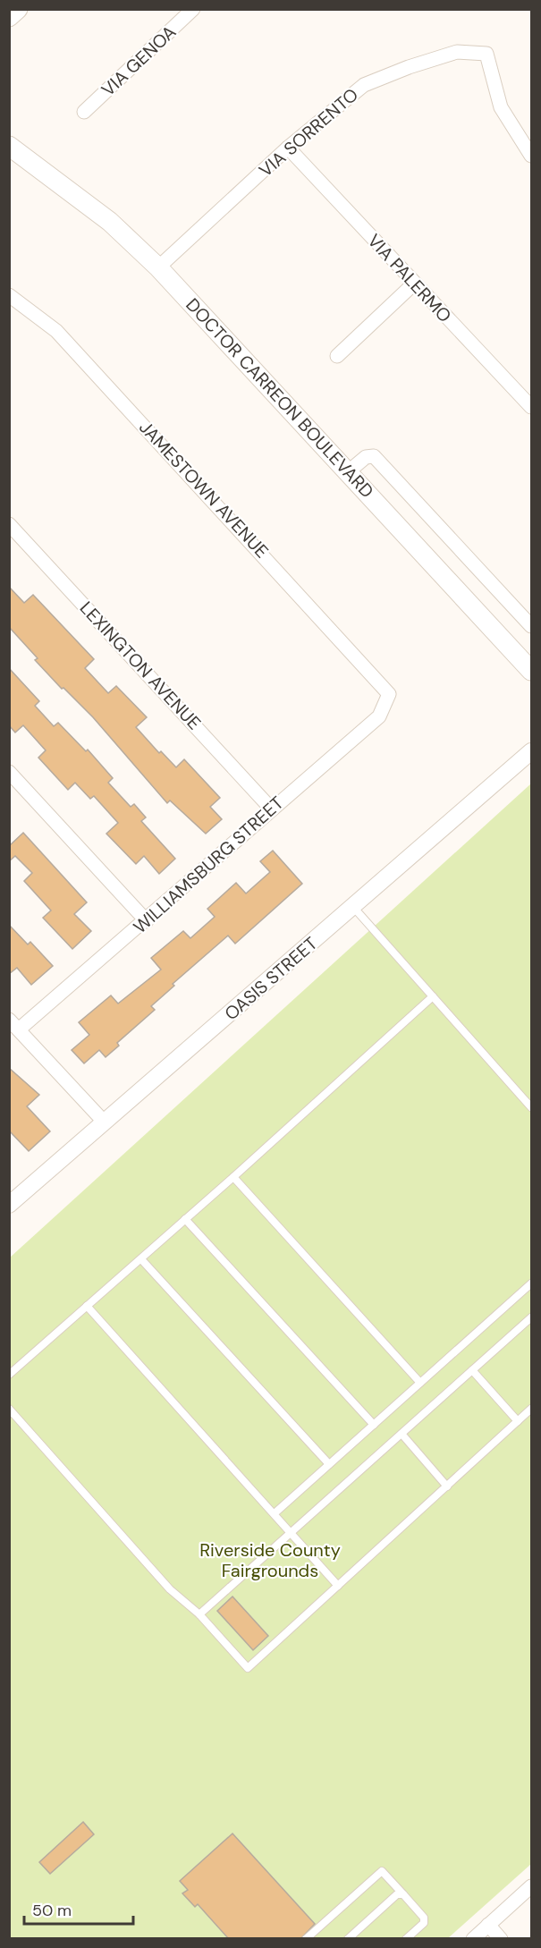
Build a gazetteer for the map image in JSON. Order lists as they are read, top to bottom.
{
  "streets": {
    "main road": ["DOCTOR CARREON BOULEVARD"],
    "street": [
      "VIA GENOA",
      "VIA SORRENTO",
      "VIA PALERMO",
      "JAMESTOWN AVENUE",
      "LEXINGTON AVENUE",
      "WILLIAMSBURG STREET",
      "OASIS STREET"
    ]
  },
  "crossings": [
    ["VIA SORRENTO", "VIA PALERMO"],
    ["VIA SORRENTO", "DOCTOR CARREON BOULEVARD"],
    ["JAMESTOWN AVENUE", "WILLIAMSBURG STREET"],
    ["LEXINGTON AVENUE", "WILLIAMSBURG STREET"]
  ],
  "parks": ["Riverside County Fairgrounds"],
  "scale_bar": "50 m"
}
